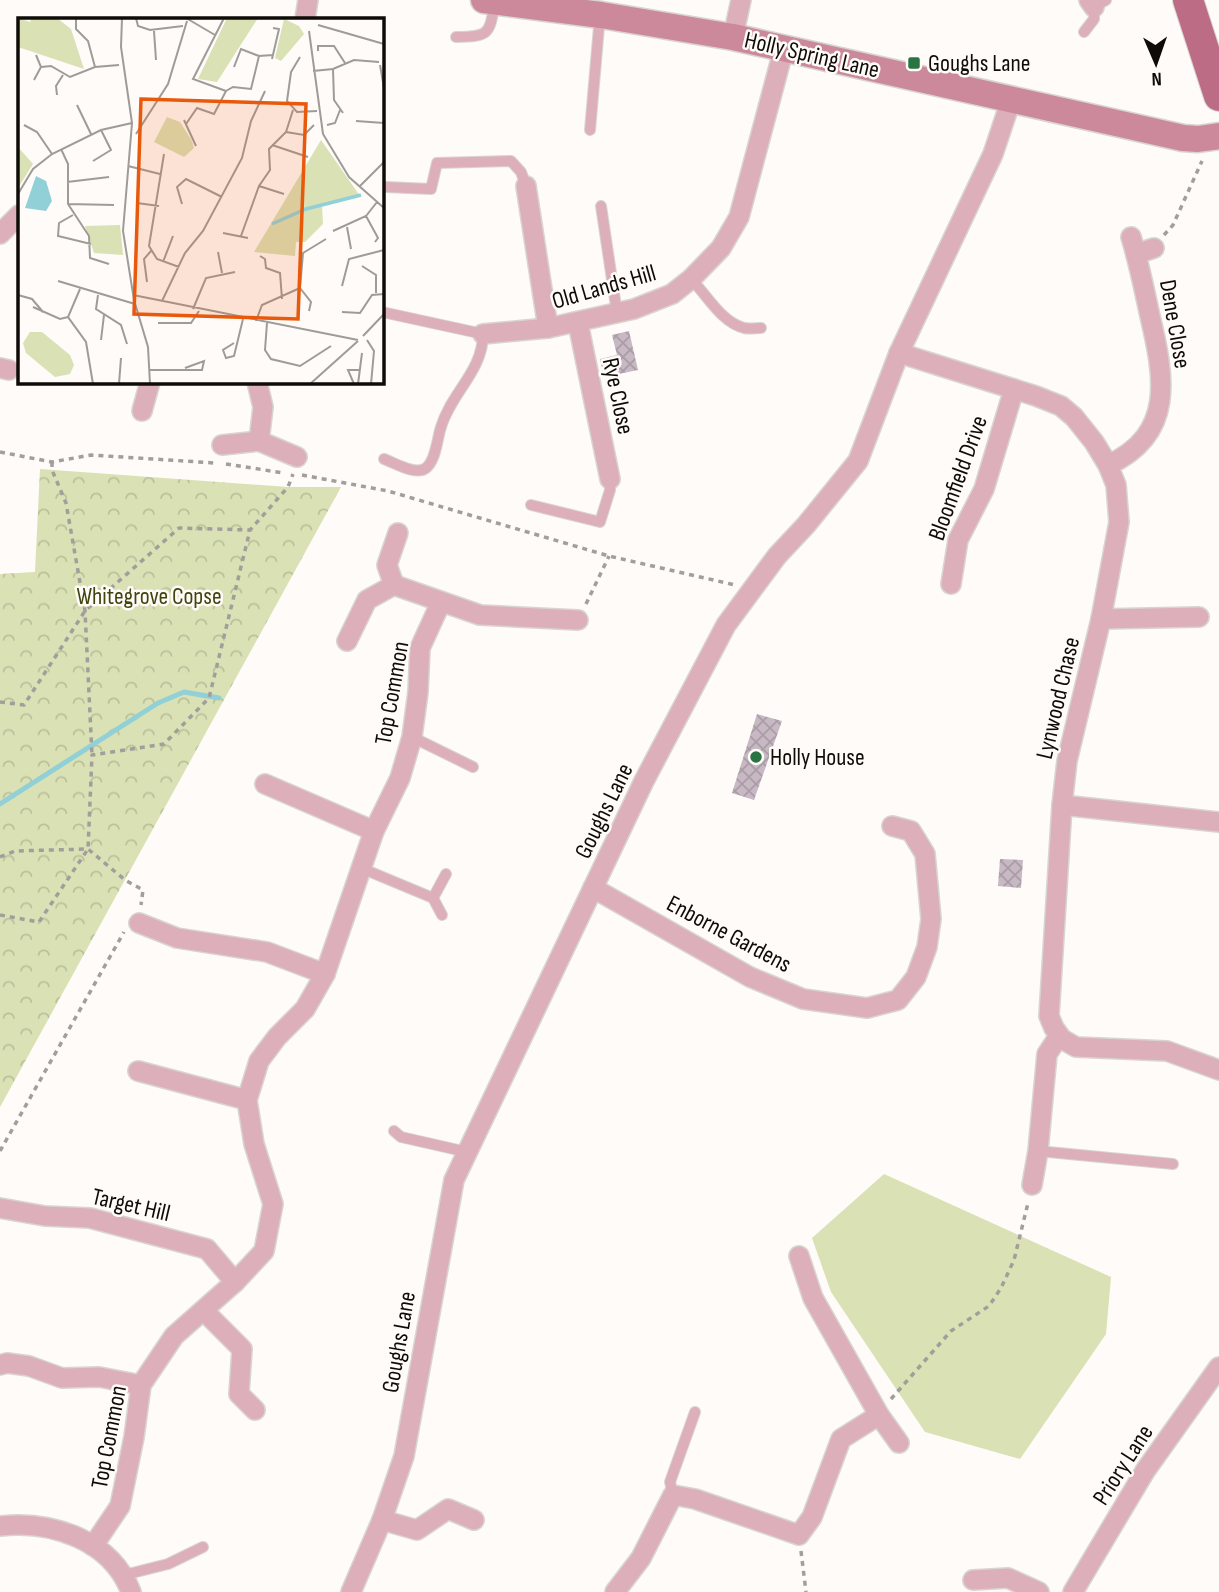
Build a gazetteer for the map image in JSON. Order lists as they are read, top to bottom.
{
  "streets": {
    "street": [
      "Holly Spring Lane",
      "Old Lands Hill",
      "Dene Close",
      "Rye Close",
      "Bloomfield Drive",
      "Top Common",
      "Lynwood Chase",
      "Goughs Lane",
      "Enborne Gardens",
      "Target Hill",
      "Priory Lane"
    ]
  },
  "crossings": [
    ["Holly Spring Lane", "Old Lands Hill"],
    ["Holly Spring Lane", "Goughs Lane"],
    ["Old Lands Hill", "Rye Close"],
    ["Dene Close", "Lynwood Chase"],
    ["Bloomfield Drive", "Lynwood Chase"],
    ["Top Common", "Target Hill"],
    ["Lynwood Chase", "Goughs Lane"],
    ["Goughs Lane", "Enborne Gardens"]
  ],
  "parks": ["Whitegrove Copse"],
  "places": {
    "transit": ["Goughs Lane"],
    "other": ["Holly House"]
  },
  "north": "bottom"
}
